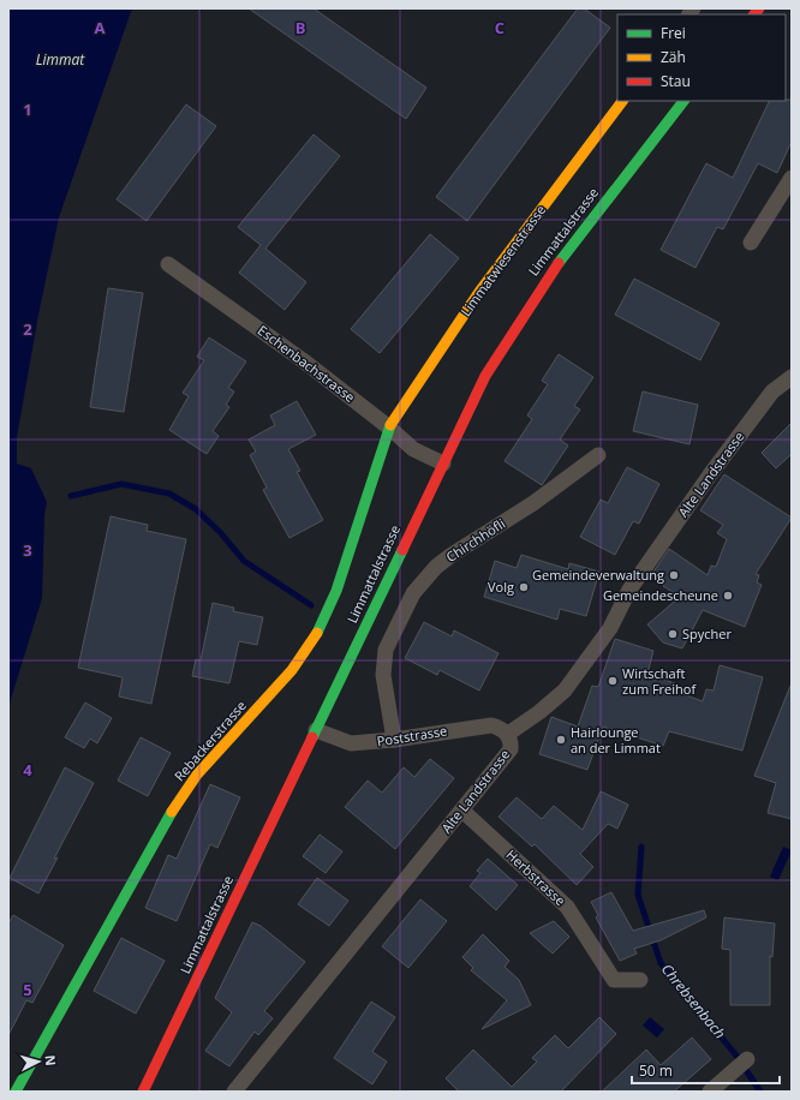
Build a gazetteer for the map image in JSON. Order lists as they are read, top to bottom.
{
  "streets": {
    "street": [
      "Limmattalstrasse",
      "Limmatwiesenstrasse",
      "Eschenbachstrasse",
      "Alte Landstrasse",
      "Chirchhöfli",
      "Poststrasse",
      "Rebackerstrasse",
      "Herbstrasse"
    ]
  },
  "crossings": [
    ["Limmattalstrasse", "Eschenbachstrasse"],
    ["Limmattalstrasse", "Poststrasse"],
    ["Limmatwiesenstrasse", "Eschenbachstrasse"],
    ["Limmatwiesenstrasse", "Rebackerstrasse"],
    ["Eschenbachstrasse", "Rebackerstrasse"],
    ["Alte Landstrasse", "Poststrasse"],
    ["Alte Landstrasse", "Herbstrasse"],
    ["Chirchhöfli", "Poststrasse"]
  ],
  "water": ["Limmat", "Chrebsenbach"],
  "places": [
    "Gemeindeverwaltung",
    "Volg",
    "Gemeindescheune",
    "Spycher",
    "Wirtschaft zum Freihof",
    "Hairlounge an der Limmat"
  ],
  "legend": ["Frei", "Zäh", "Stau"],
  "scale_bar": "50 m",
  "north": "right",
  "grid": {
    "columns": ["A", "B", "C"],
    "rows": [
      "1",
      "2",
      "3",
      "4",
      "5"
    ]
  }
}
